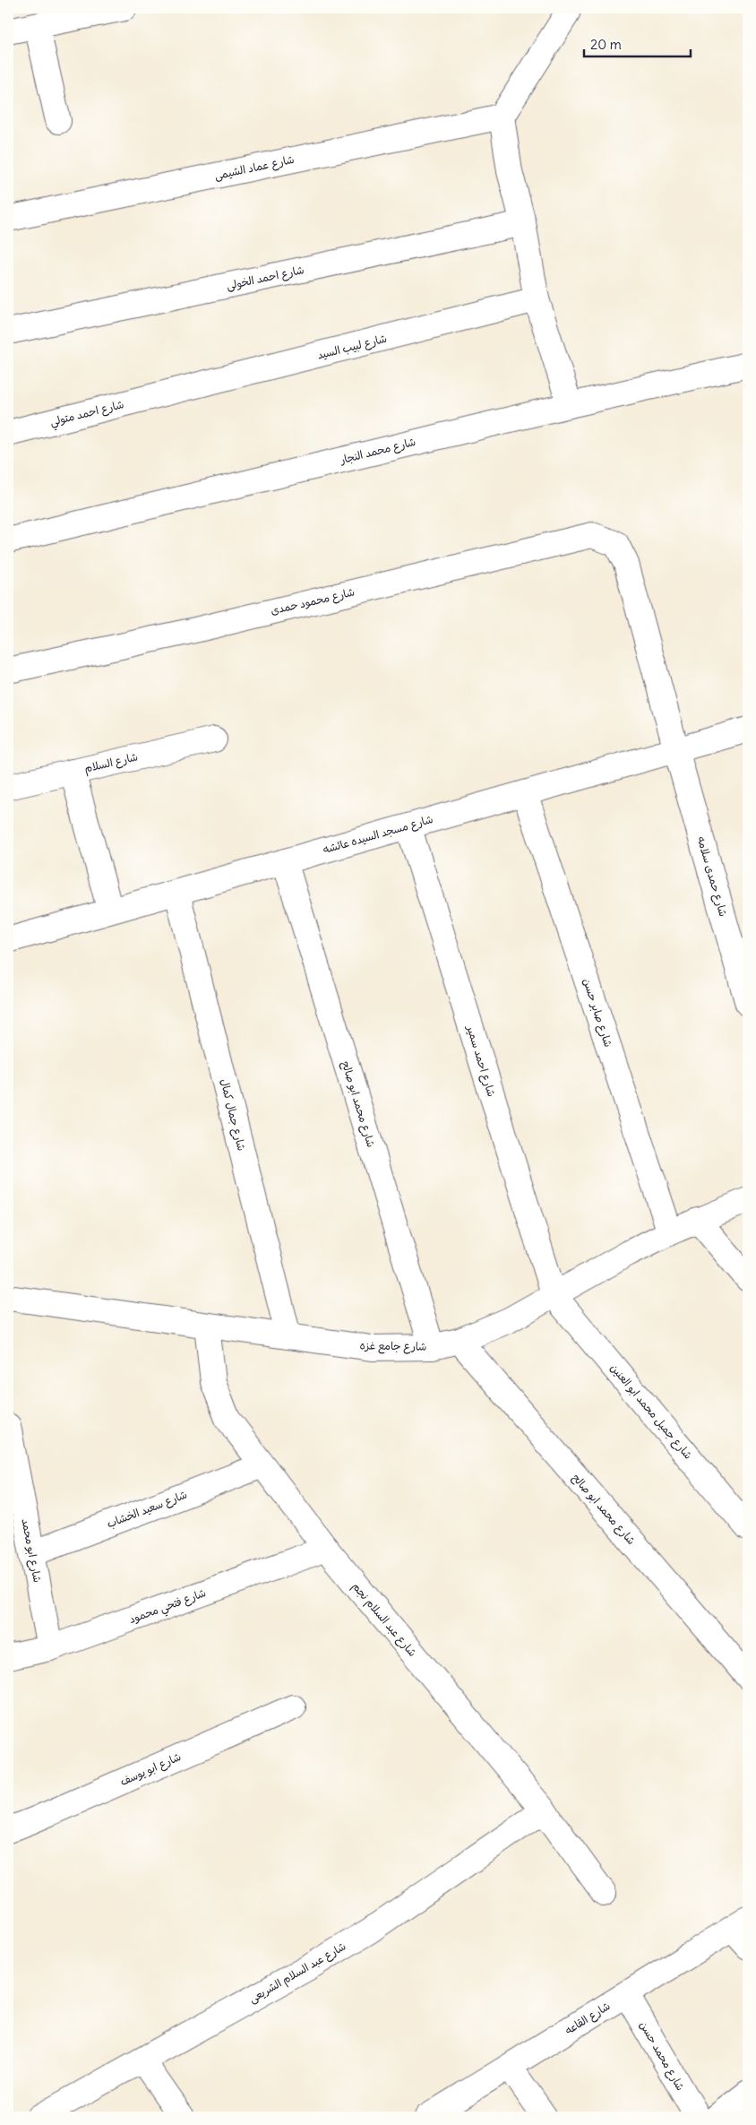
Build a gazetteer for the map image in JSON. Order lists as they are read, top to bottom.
{
  "streets": {
    "street": [
      "شارع عماد الشيمى",
      "شارع احمد الخولى",
      "شارع لبيب السيد",
      "شارع احمد متولي",
      "شارع محمد النجار",
      "شارع محمود حمدى",
      "شارع السلام",
      "شارع مسجد السيده عائشه",
      "شارع حمدى سلامه",
      "شارع صابر حسن",
      "شارع احمد سمير",
      "شارع محمد ابو صالح",
      "شارع جمال كمال",
      "شارع جامع غزه",
      "شارع جميل محمد ابو العنين",
      "شارع سعيد الخشاب",
      "شارع ابو محمد",
      "شارع فتحي محمود",
      "شارع عبد السلام نجم",
      "شارع ابو يوسف",
      "شارع عبد السلام الشريعى",
      "شارع القاعه",
      "شارع محمد حسن"
    ]
  },
  "crossings": [
    ["شارع لبيب السيد", "شارع احمد متولي"],
    ["شارع محمود حمدى", "شارع حمدى سلامه"],
    ["شارع مسجد السيده عائشه", "شارع حمدى سلامه"],
    ["شارع مسجد السيده عائشه", "شارع صابر حسن"],
    ["شارع مسجد السيده عائشه", "شارع احمد سمير"],
    ["شارع مسجد السيده عائشه", "شارع محمد ابو صالح"],
    ["شارع مسجد السيده عائشه", "شارع جمال كمال"],
    ["شارع صابر حسن", "شارع جامع غزه"],
    ["شارع احمد سمير", "شارع جامع غزه"],
    ["شارع احمد سمير", "شارع جميل محمد ابو العنين"],
    ["شارع محمد ابو صالح", "شارع جامع غزه"],
    ["شارع جمال كمال", "شارع جامع غزه"],
    ["شارع جامع غزه", "شارع جميل محمد ابو العنين"],
    ["شارع جامع غزه", "شارع عبد السلام نجم"],
    ["شارع سعيد الخشاب", "شارع ابو محمد"],
    ["شارع سعيد الخشاب", "شارع عبد السلام نجم"],
    ["شارع ابو محمد", "شارع فتحي محمود"],
    ["شارع فتحي محمود", "شارع عبد السلام نجم"],
    ["شارع عبد السلام نجم", "شارع عبد السلام الشريعى"],
    ["شارع القاعه", "شارع محمد حسن"]
  ],
  "scale_bar": "20 m"
}
